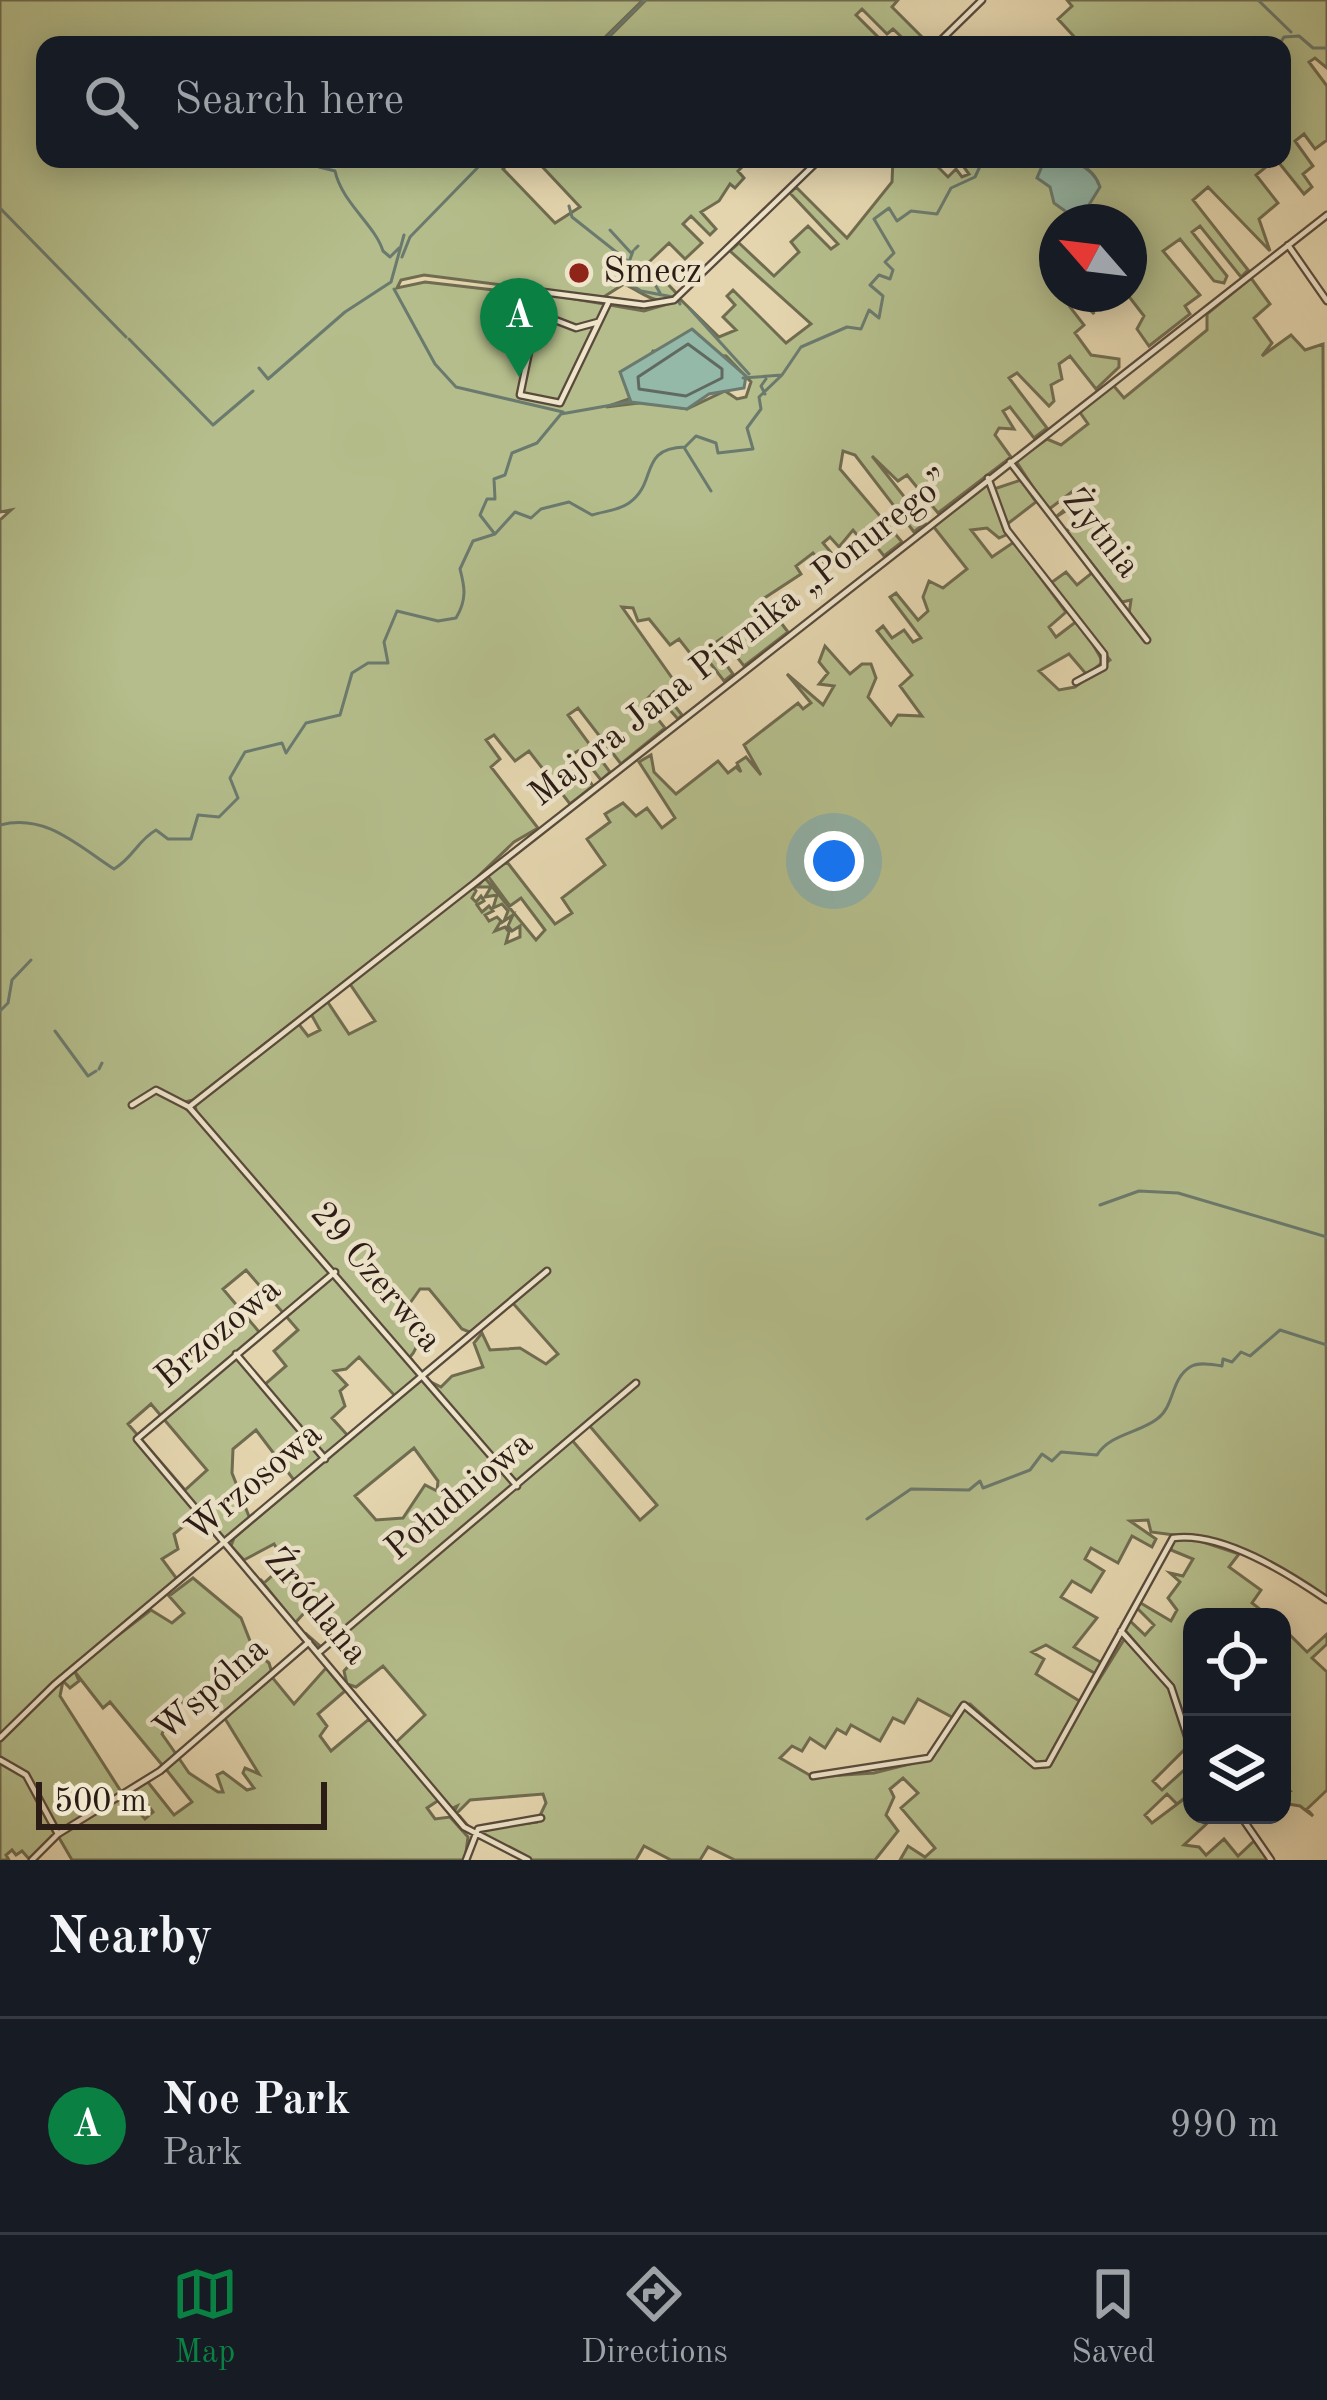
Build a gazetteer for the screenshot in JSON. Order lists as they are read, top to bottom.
{
  "streets": {
    "street": [
      "Żytnia",
      "Majora Jana Piwnika „Ponurego”",
      "29 Czerwca",
      "Brzozowa",
      "Wrzosowa",
      "Południowa",
      "Źródlana",
      "Wspólna"
    ]
  },
  "crossings": [
    ["Żytnia", "Majora Jana Piwnika „Ponurego”"],
    ["Majora Jana Piwnika „Ponurego”", "29 Czerwca"],
    ["29 Czerwca", "Brzozowa"],
    ["29 Czerwca", "Wrzosowa"],
    ["29 Czerwca", "Południowa"],
    ["Brzozowa", "Źródlana"],
    ["Wrzosowa", "Źródlana"],
    ["Południowa", "Źródlana"],
    ["Źródlana", "Wspólna"]
  ],
  "places": ["Smecz"],
  "scale_bar": "500 m",
  "north": "top left",
  "page": {
    "search": "Search here",
    "pins": "A",
    "scale": "500 m",
    "heading": "Nearby",
    "list": [
      {
        "mark": "A",
        "name": "Noe Park",
        "note": "Park",
        "value": "990 m"
      }
    ],
    "nav": ["Map", "Directions", "Saved"]
  }
}
